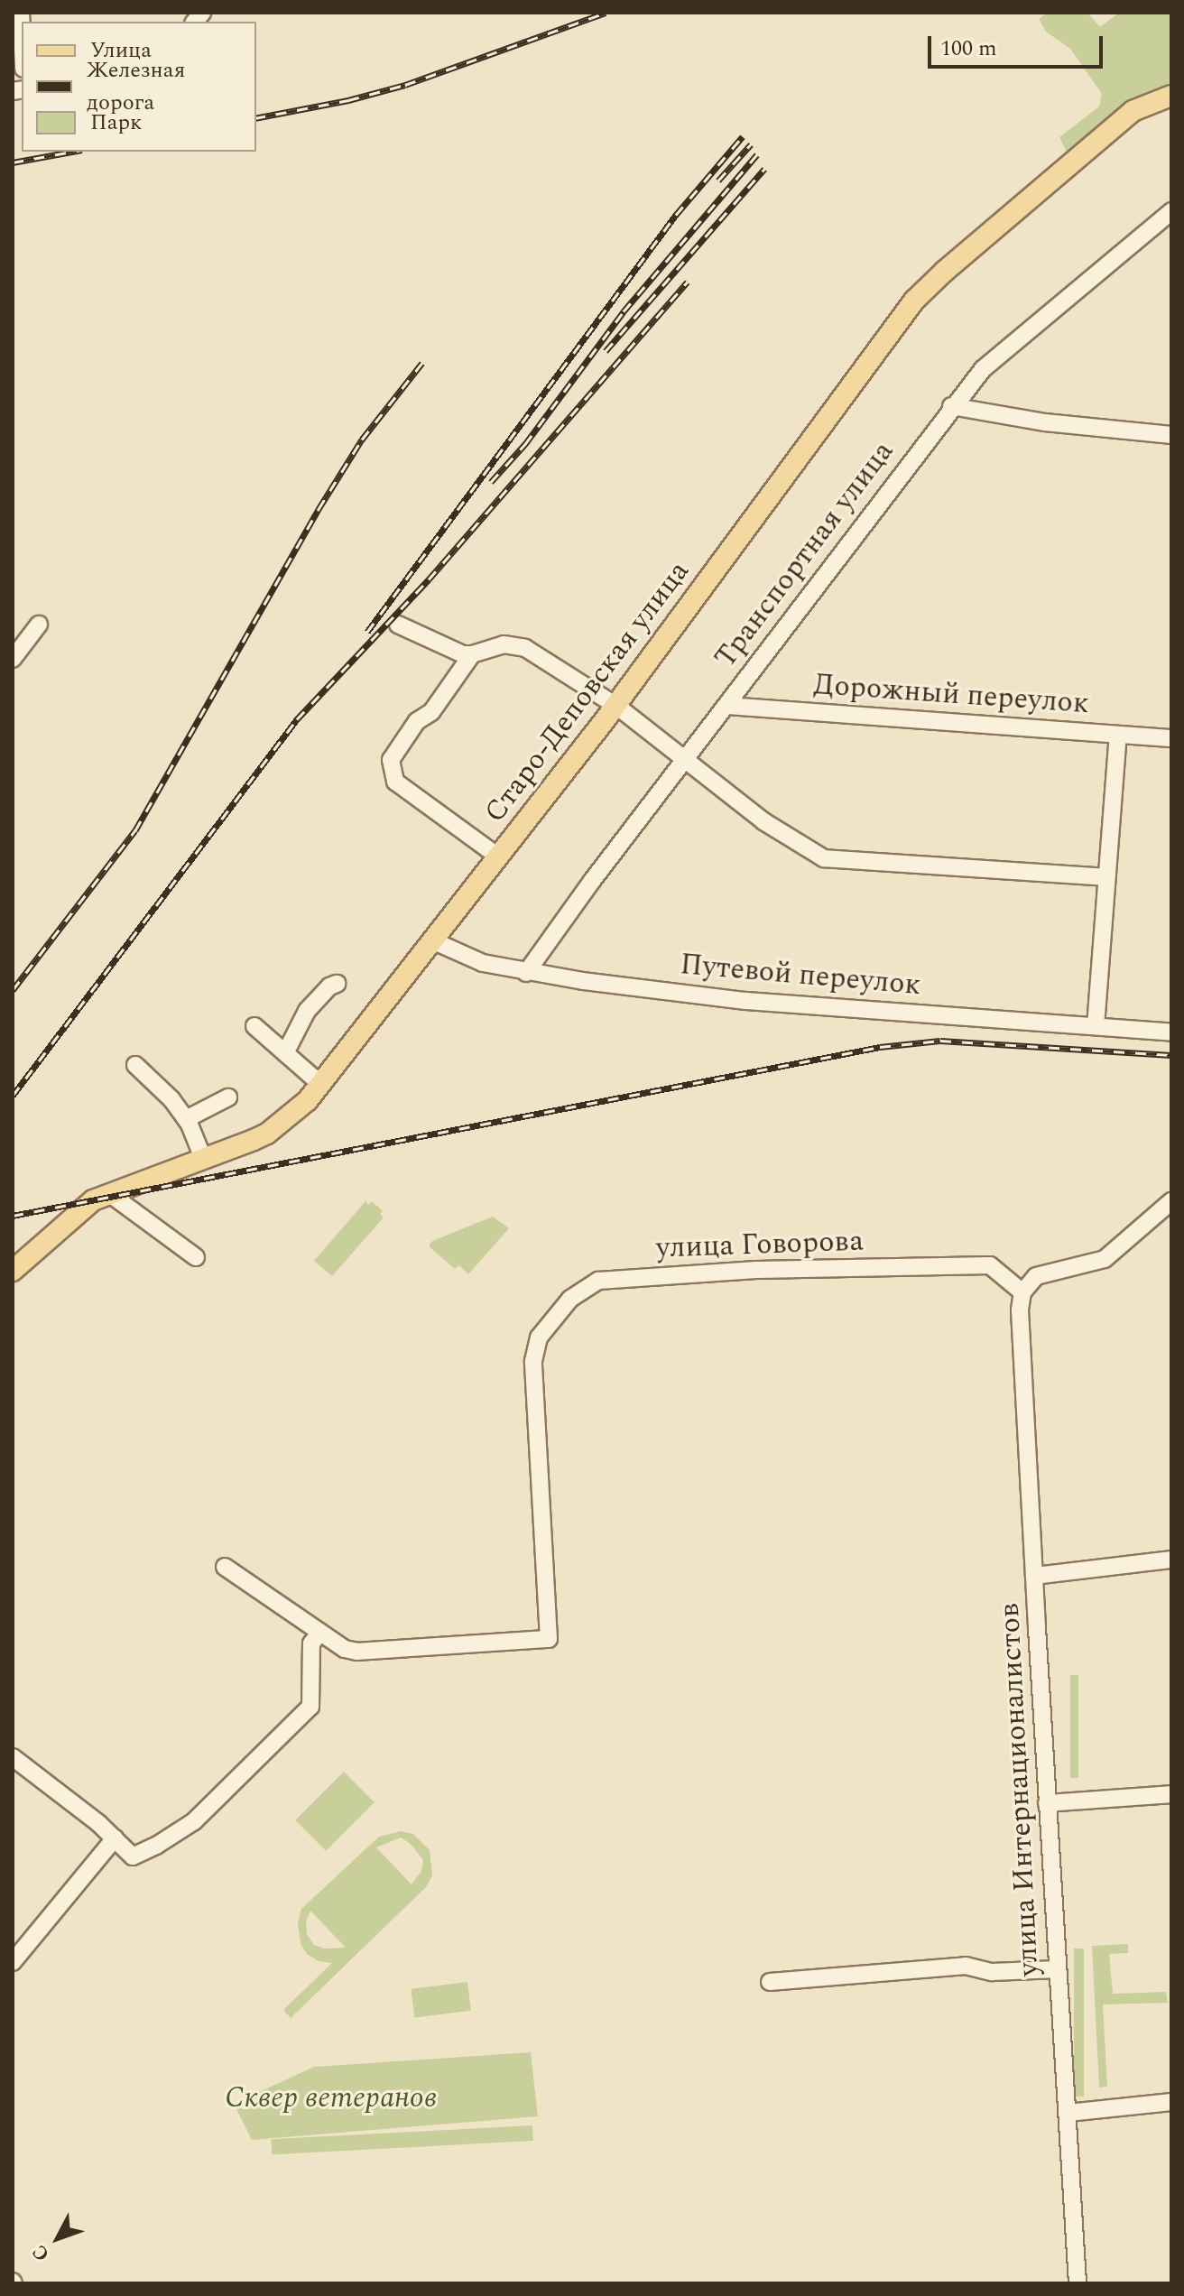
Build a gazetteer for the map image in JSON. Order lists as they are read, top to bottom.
{
  "streets": {
    "main road": ["Старо-Деповская улица"],
    "street": [
      "Транспортная улица",
      "Дорожный переулок",
      "Путевой переулок",
      "улица Говорова",
      "улица Интернационалистов"
    ]
  },
  "crossings": [
    ["Транспортная улица", "Дорожный переулок"],
    ["Транспортная улица", "Путевой переулок"],
    ["Старо-Деповская улица", "Путевой переулок"],
    ["улица Говорова", "улица Интернационалистов"]
  ],
  "parks": ["Сквер ветеранов"],
  "legend": ["Улица", "Железная дорога", "Парк"],
  "scale_bar": "100 m",
  "north": "bottom left"
}
